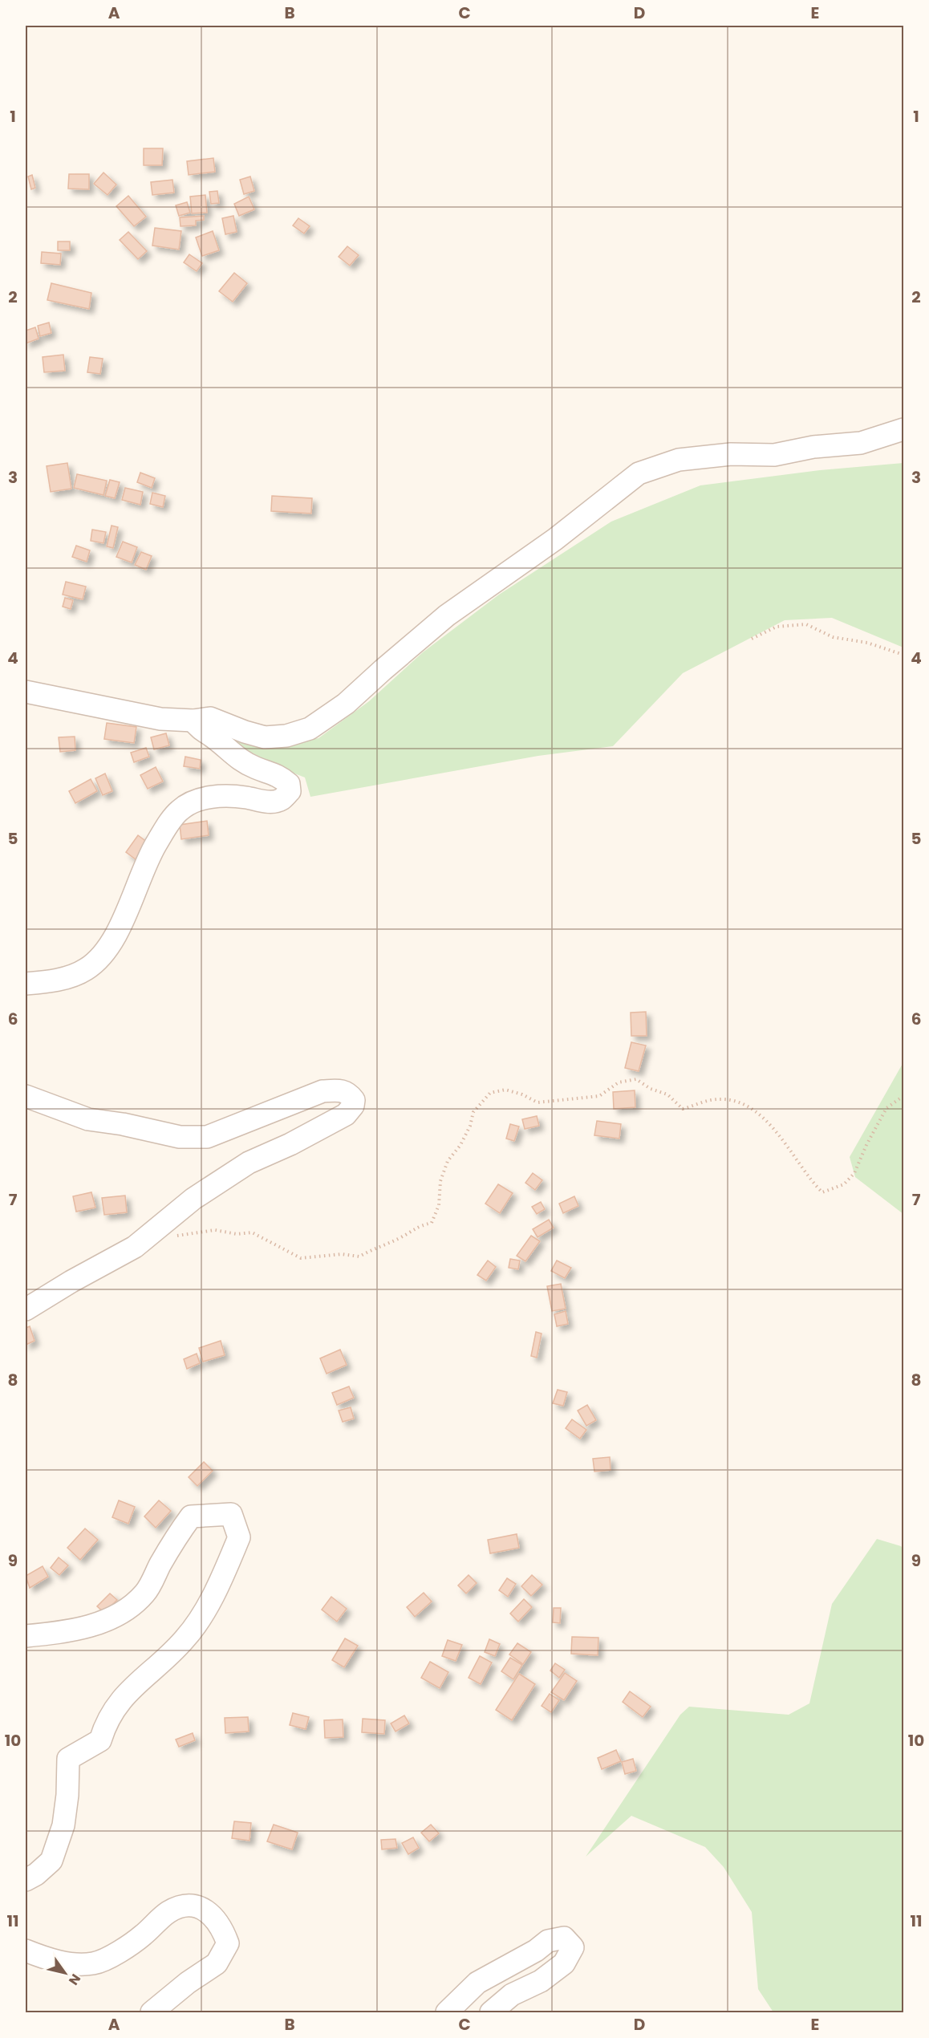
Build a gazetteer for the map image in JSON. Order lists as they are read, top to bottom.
{
  "north": "bottom right",
  "grid": {
    "columns": [
      "A",
      "B",
      "C",
      "D",
      "E"
    ],
    "rows": [
      "1",
      "2",
      "3",
      "4",
      "5",
      "6",
      "7",
      "8",
      "9",
      "10",
      "11"
    ]
  }
}
